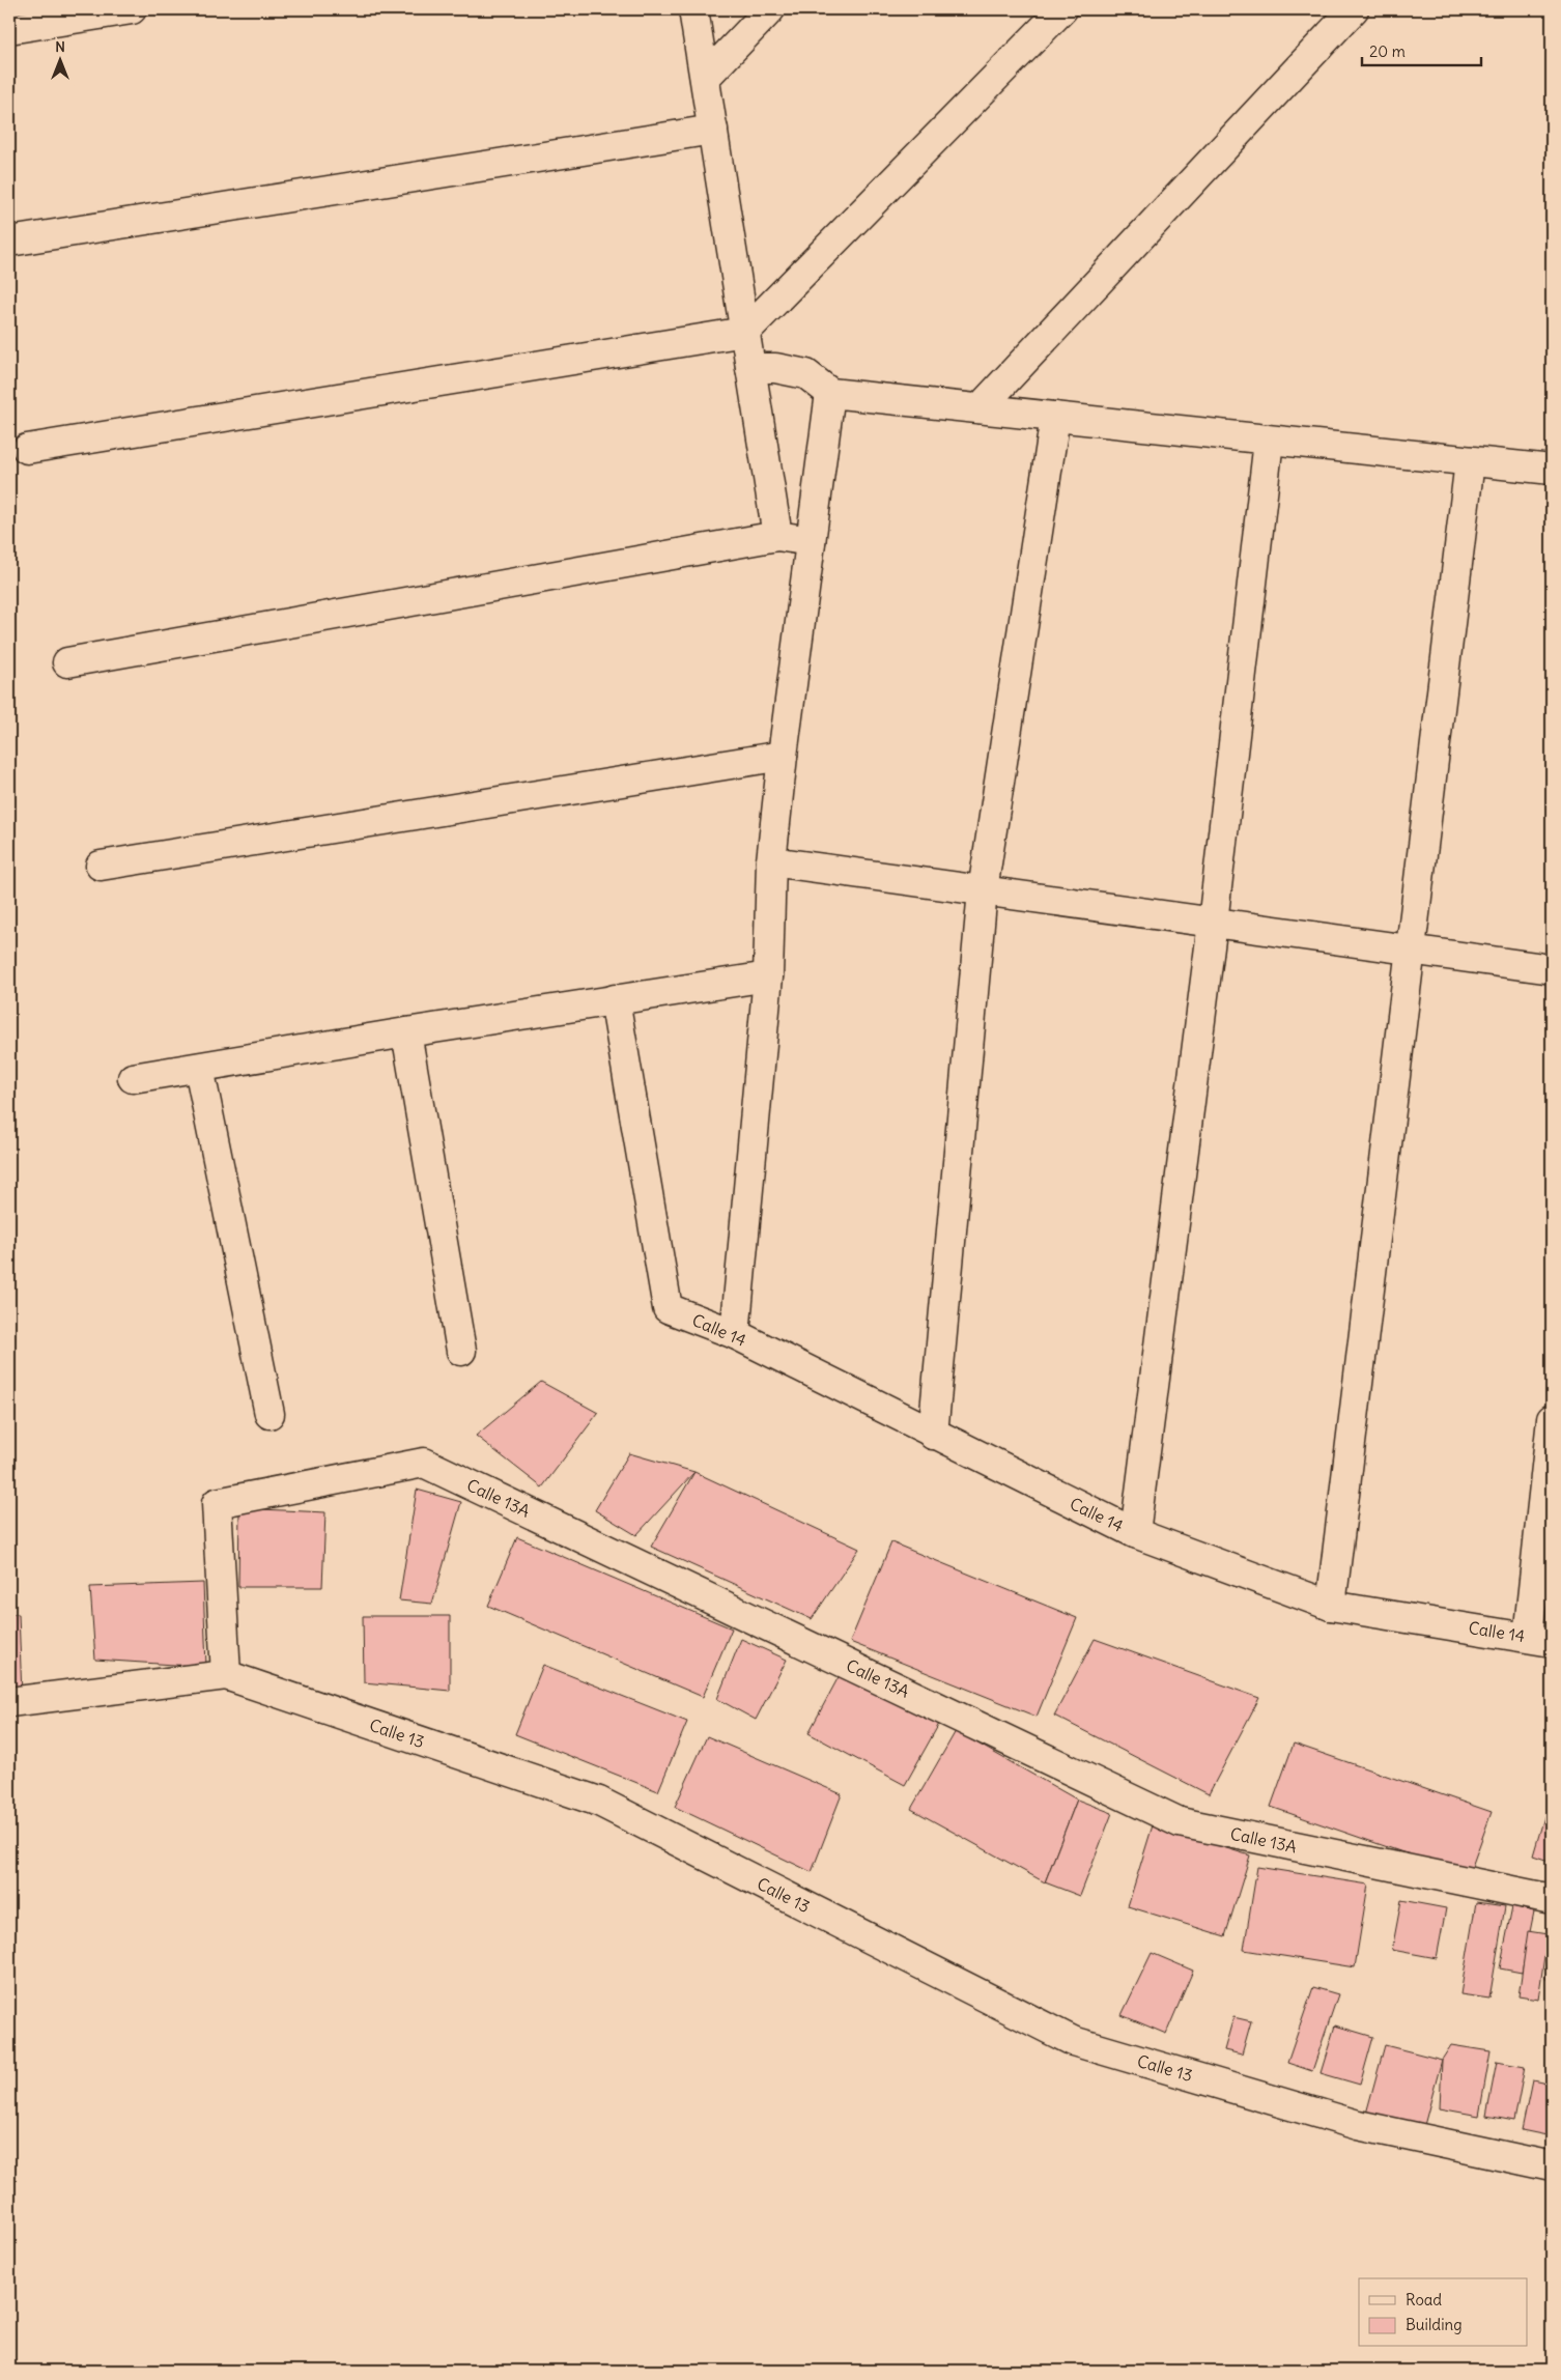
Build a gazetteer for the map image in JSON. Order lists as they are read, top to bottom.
{
  "streets": {
    "street": ["Calle 14", "Calle 13A", "Calle 13"]
  },
  "crossings": [
    ["Calle 13A", "Calle 13"]
  ],
  "legend": ["Road", "Building"],
  "scale_bar": "20 m",
  "north": "top"
}
